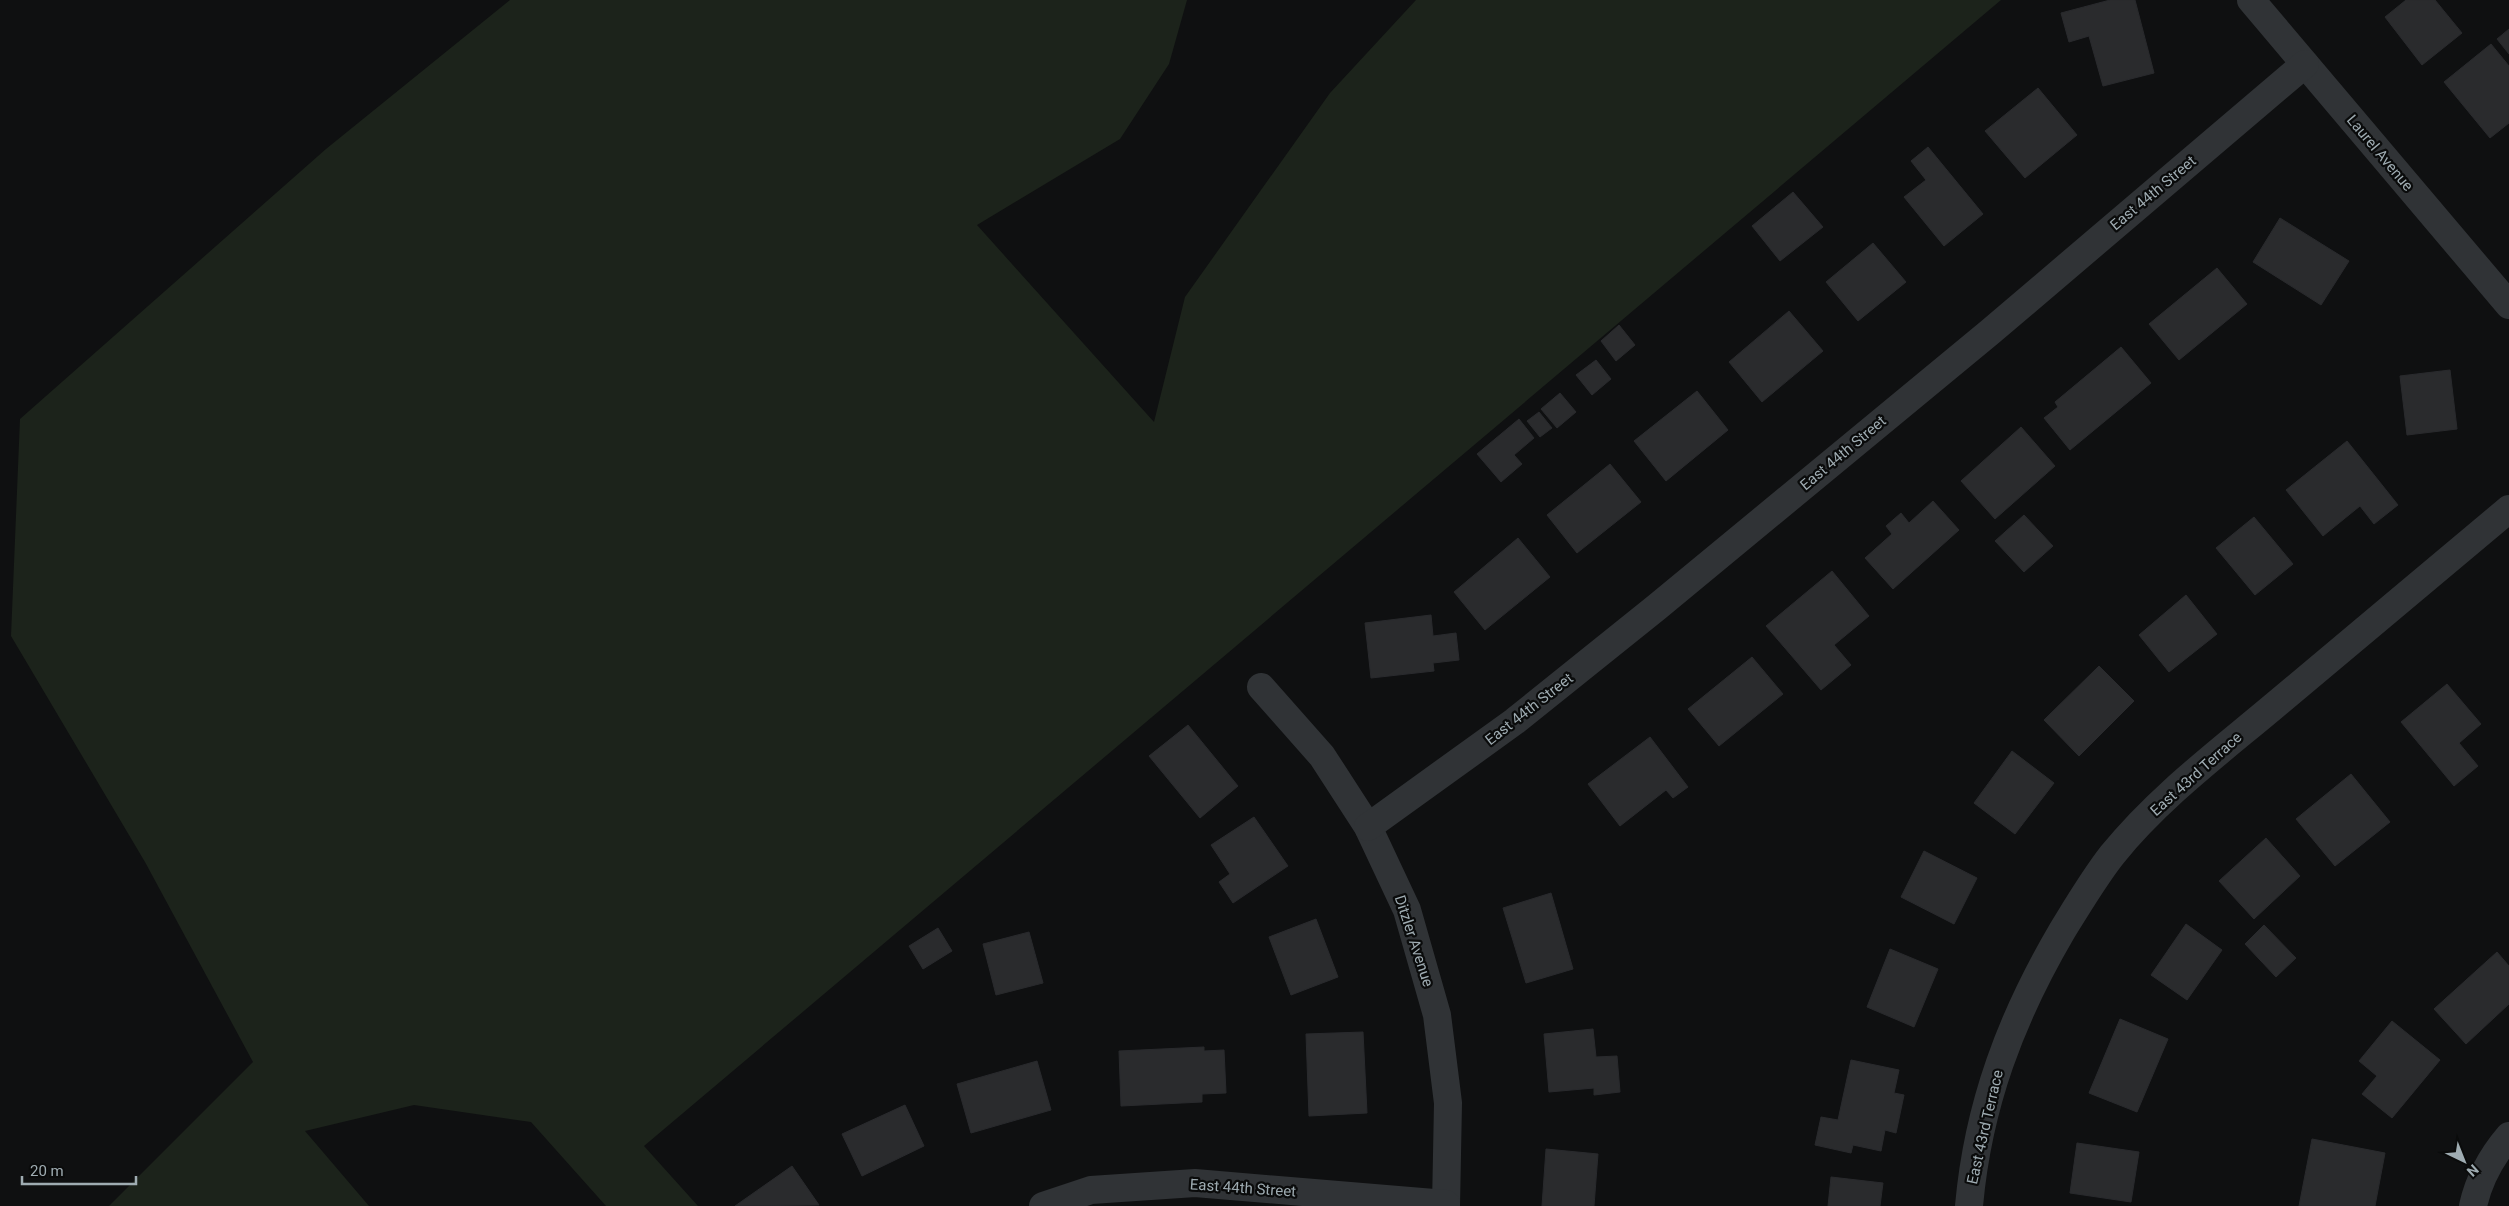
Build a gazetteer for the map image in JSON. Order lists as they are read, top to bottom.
{
  "streets": {
    "street": [
      "Laurel Avenue",
      "East 44th Street",
      "East 43rd Terrace",
      "Ditzler Avenue"
    ]
  },
  "crossings": [
    ["Laurel Avenue", "East 44th Street"],
    ["East 44th Street", "Ditzler Avenue"]
  ],
  "scale_bar": "20 m",
  "north": "bottom right"
}
